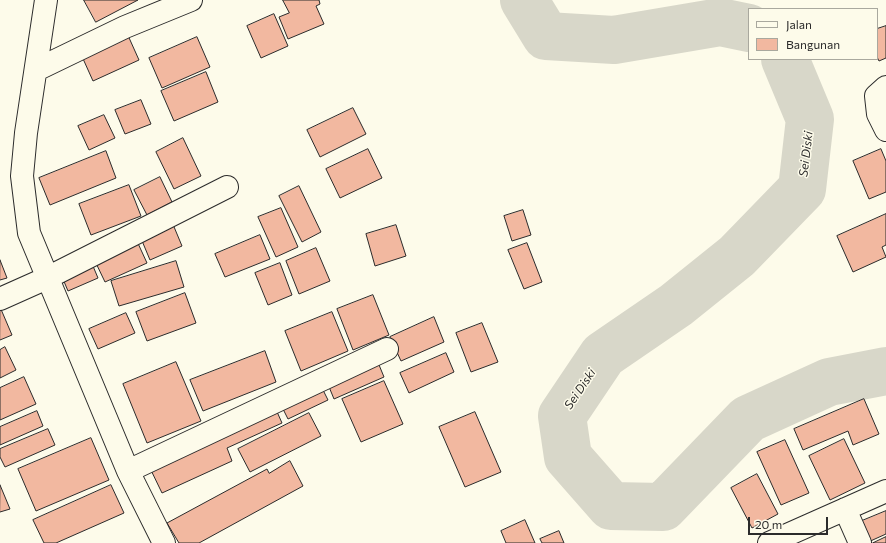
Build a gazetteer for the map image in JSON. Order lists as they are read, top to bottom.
{
  "water": ["Sei Diski"],
  "legend": ["Jalan", "Bangunan"],
  "scale_bar": "20 m"
}
